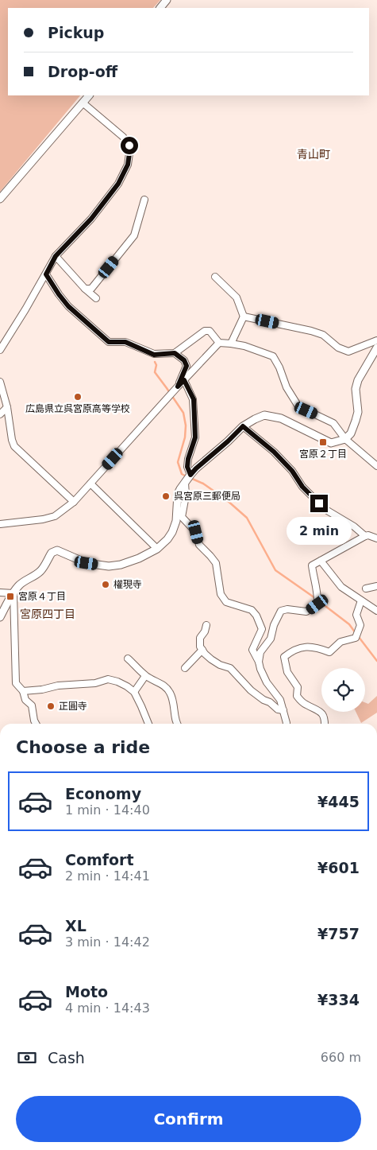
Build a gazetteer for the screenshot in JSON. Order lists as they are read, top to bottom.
{
  "districts": ["青山町", "宮原四丁目"],
  "places": {
    "other": [
      "広島県立呉宮原高等学校",
      "呉宮原三郵便局",
      "權現寺",
      "正圓寺"
    ],
    "transit": ["宮原２丁目", "宮原４丁目"]
  },
  "page": {
    "banner": ["Pickup", "Drop-off"],
    "bubble": "2 min",
    "heading": "Choose a ride",
    "list": [
      {
        "name": "Economy",
        "note": "1 min · 14:40",
        "value": "¥445"
      },
      {
        "name": "Comfort",
        "note": "2 min · 14:41",
        "value": "¥601"
      },
      {
        "name": "XL",
        "note": "3 min · 14:42",
        "value": "¥757"
      },
      {
        "name": "Moto",
        "note": "4 min · 14:43",
        "value": "¥334"
      }
    ],
    "pay": ["Cash", "660 m"],
    "buttons": "Confirm"
  }
}
